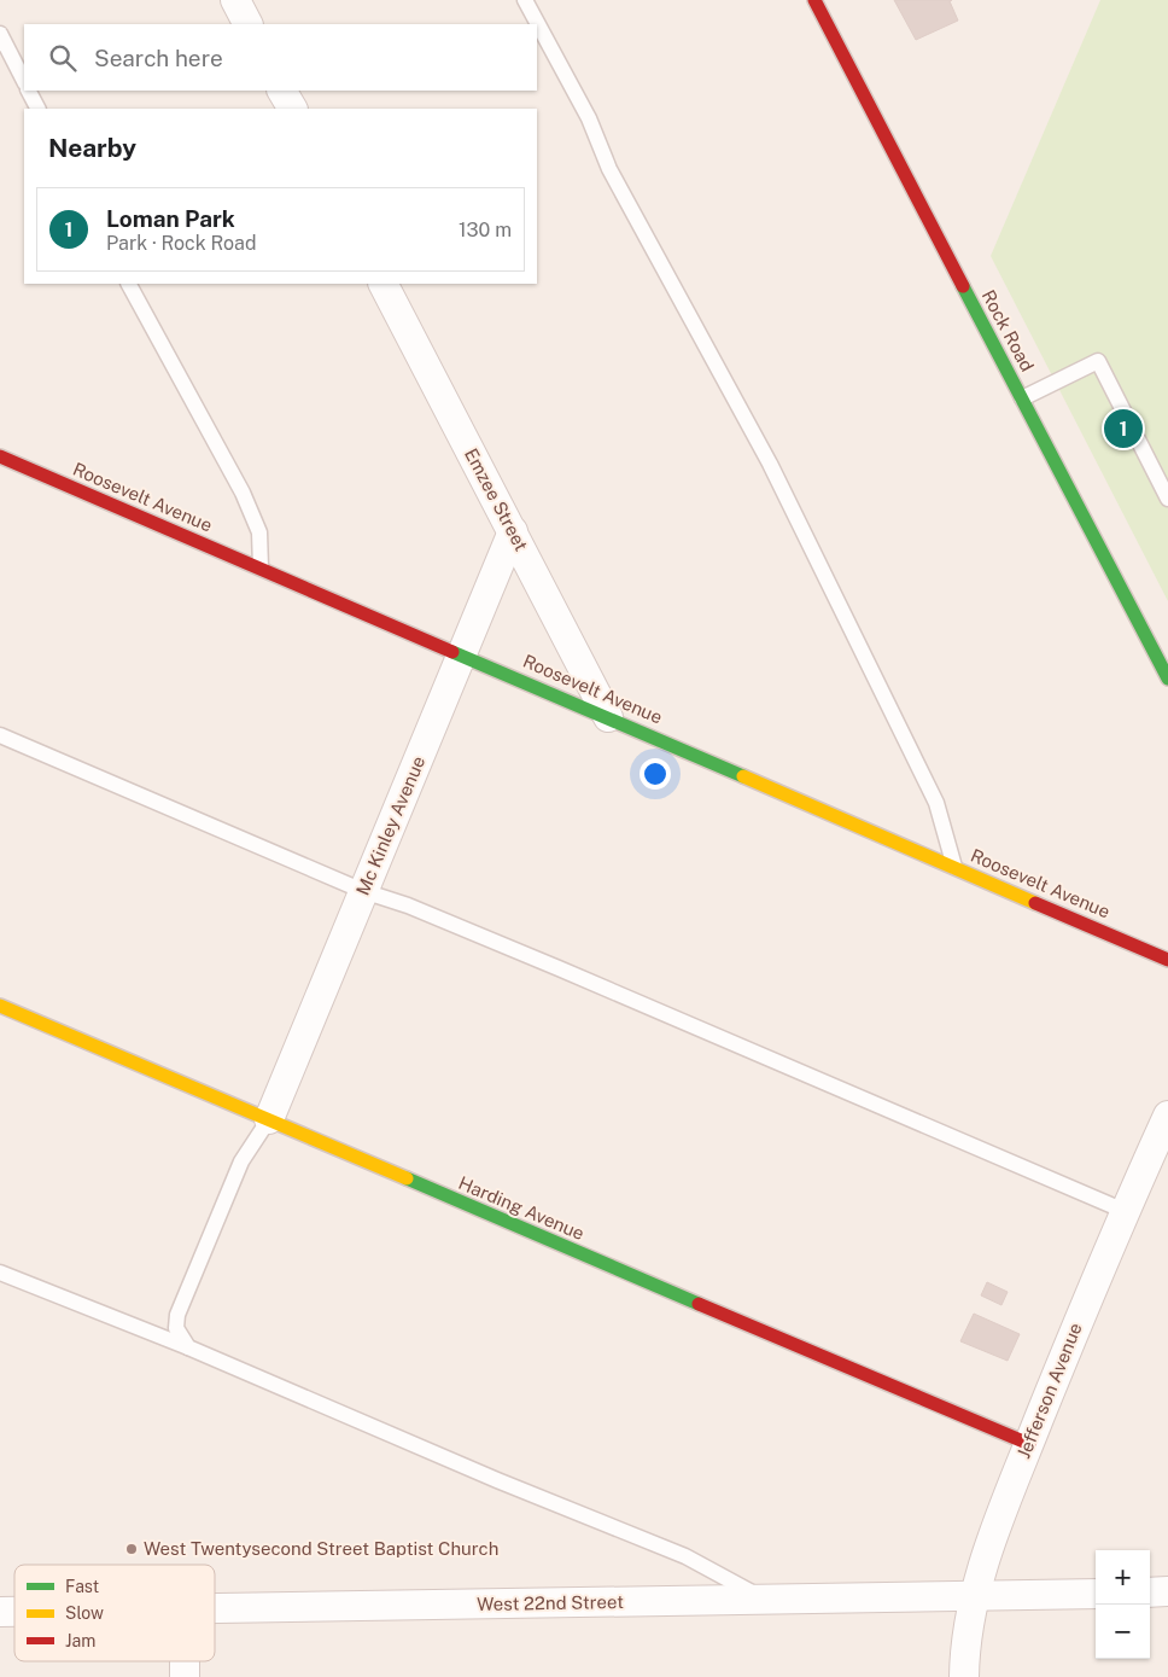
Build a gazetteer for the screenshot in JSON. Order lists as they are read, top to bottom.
{
  "streets": {
    "street": [
      "Rock Road",
      "Roosevelt Avenue",
      "Emzee Street",
      "Mc Kinley Avenue",
      "Harding Avenue",
      "Jefferson Avenue",
      "West 22nd Street"
    ]
  },
  "crossings": [
    ["Roosevelt Avenue", "Emzee Street"],
    ["Roosevelt Avenue", "Mc Kinley Avenue"],
    ["Emzee Street", "Mc Kinley Avenue"],
    ["Mc Kinley Avenue", "Harding Avenue"],
    ["Harding Avenue", "Jefferson Avenue"],
    ["Jefferson Avenue", "West 22nd Street"]
  ],
  "places": ["West Twentysecond Street Baptist Church"],
  "legend": ["Fast", "Slow", "Jam"],
  "page": {
    "search": "Search here",
    "heading": "Nearby",
    "list": [
      {
        "mark": "1",
        "name": "Loman Park",
        "note": "Park · Rock Road",
        "value": "130 m"
      }
    ],
    "pins": "1",
    "map_buttons": ["+", "−"]
  }
}
